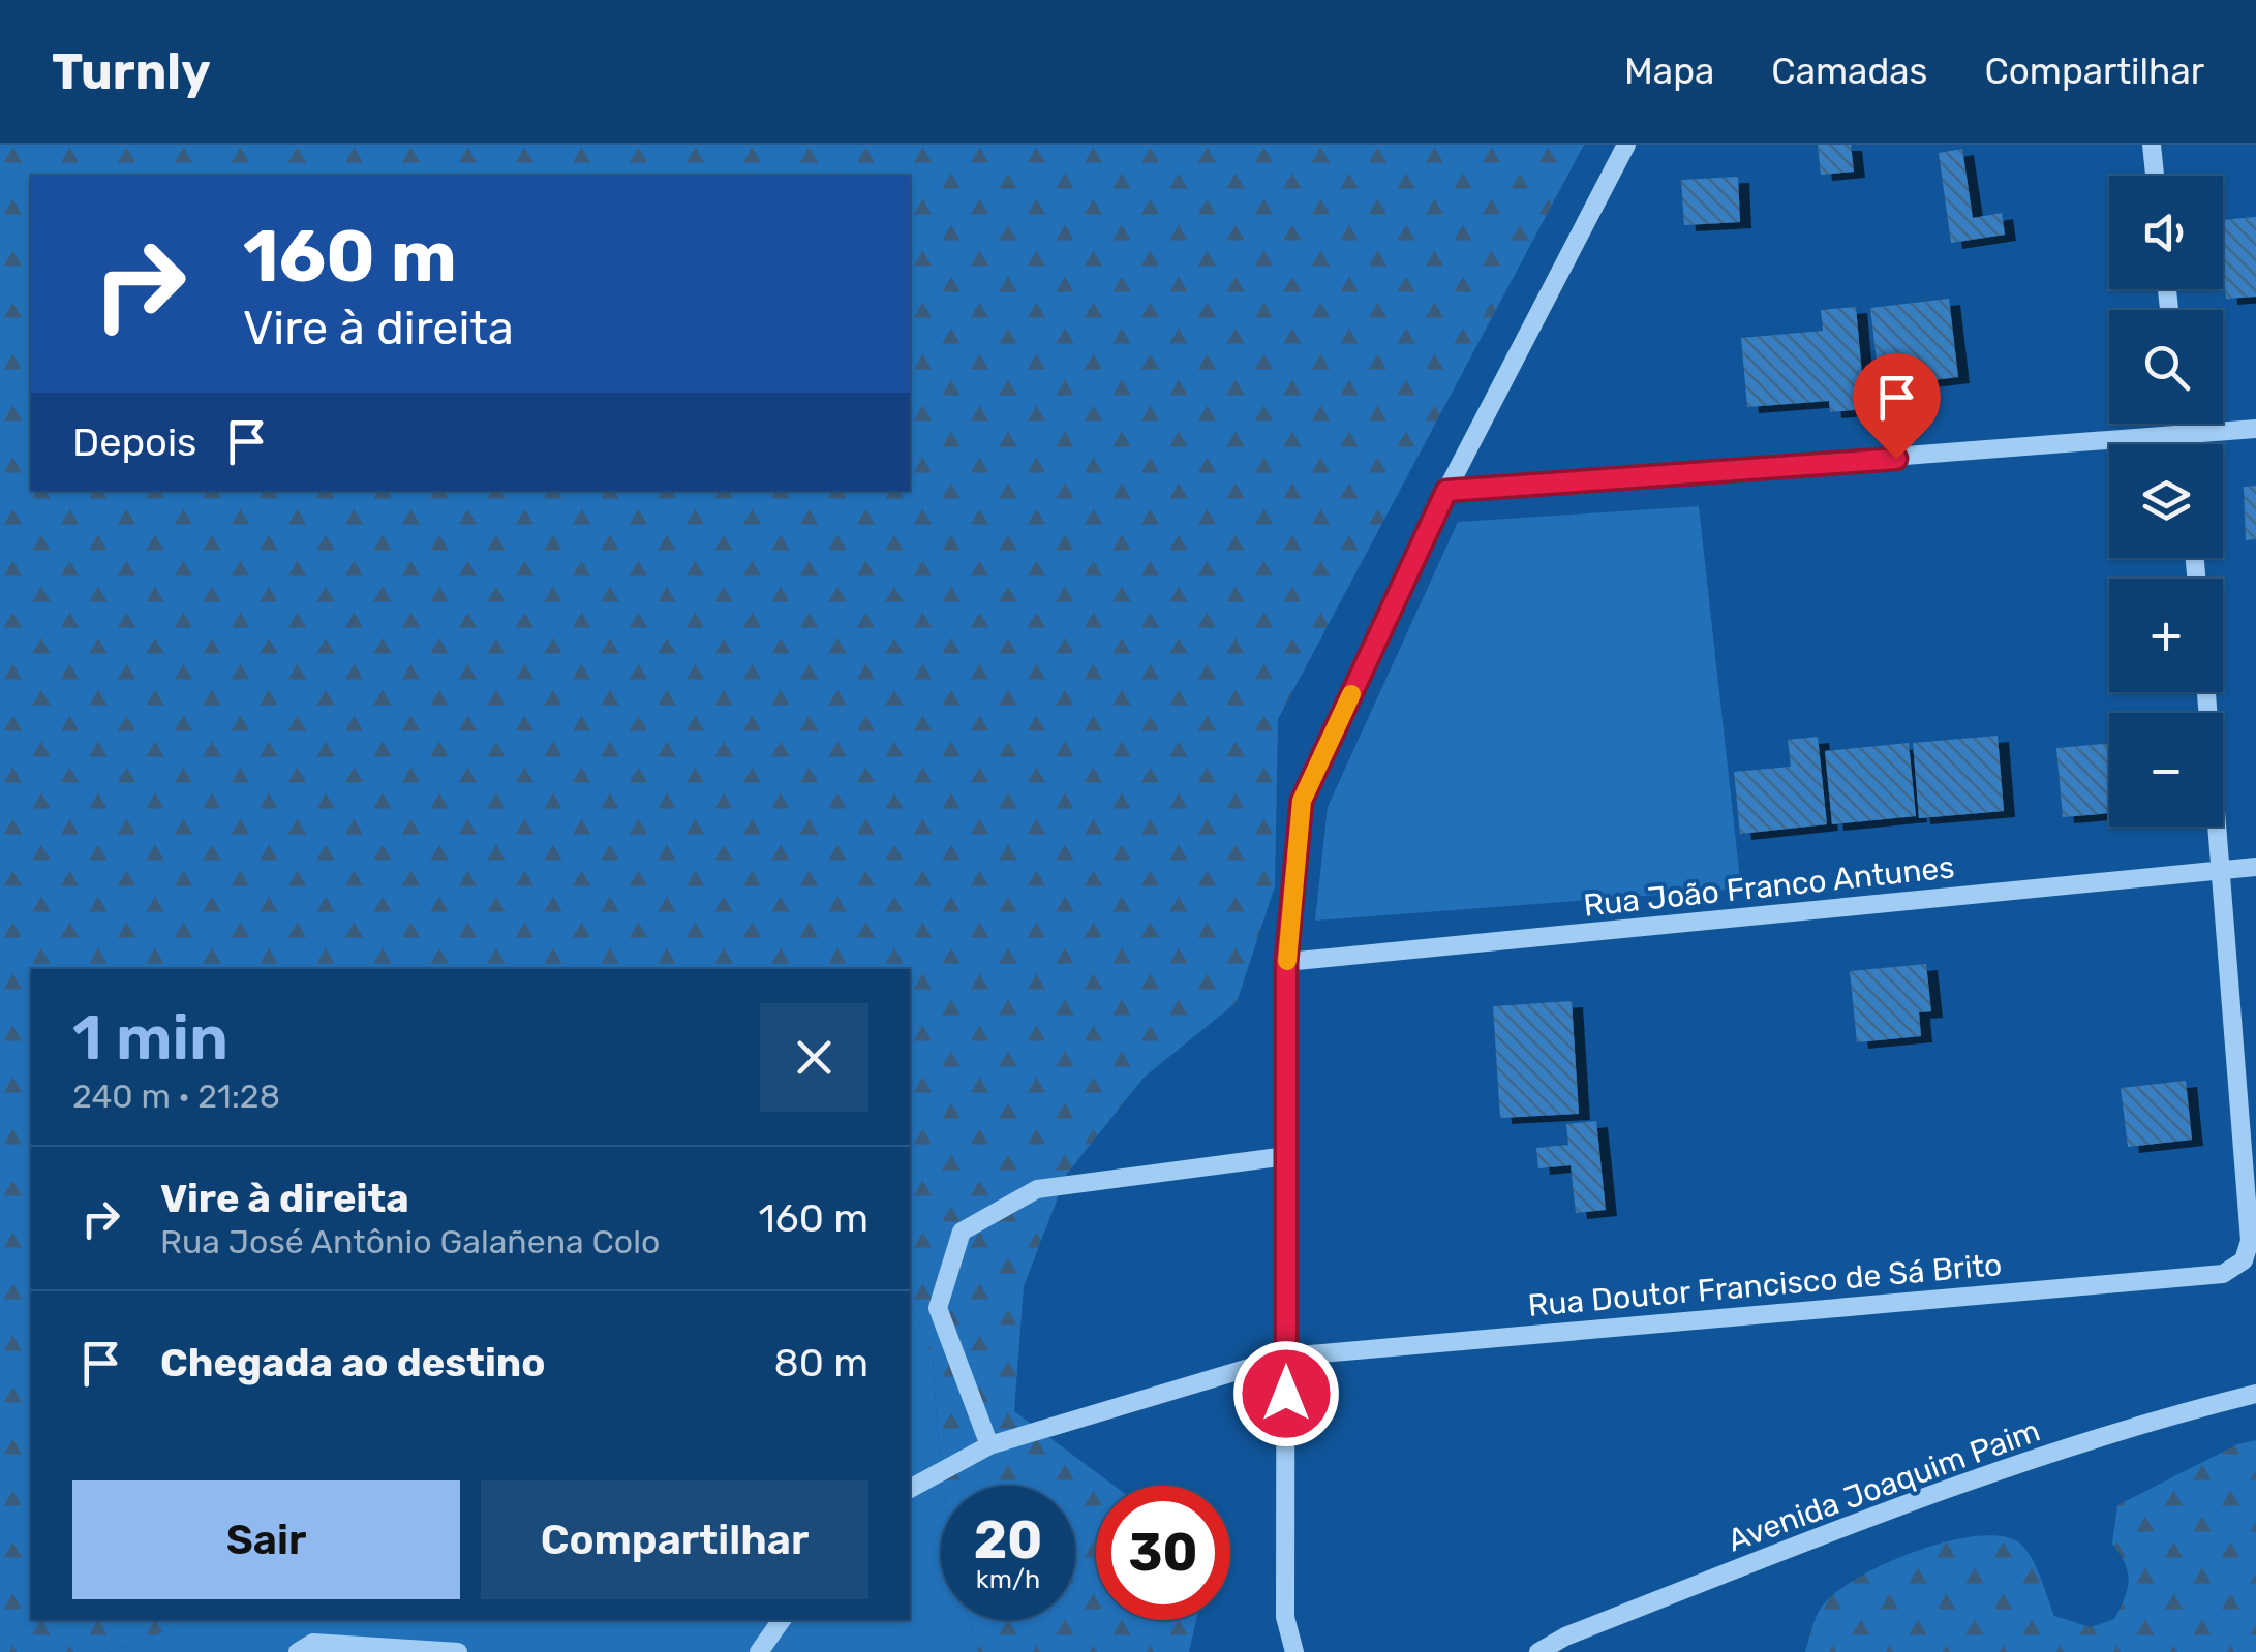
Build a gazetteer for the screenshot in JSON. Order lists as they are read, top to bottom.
{
  "streets": {
    "street": ["Rua João Franco Antunes", "Rua Doutor Francisco de Sá Brito", "Avenida Joaquim Paim"]
  },
  "crossings": [
    ["Rua João Franco Antunes", "Rua Doutor Francisco de Sá Brito"]
  ],
  "page": {
    "header": "Turnly",
    "nav": ["Mapa", "Camadas", "Compartilhar"],
    "map_buttons": ["+", "−"],
    "turn": ["160 m", "Vire à direita"],
    "then": "Depois",
    "heading": ["1 min", "240 m · 21:28"],
    "list": [
      {
        "name": "Vire à direita",
        "note": "Rua José Antônio Galañena Colo",
        "value": "160 m"
      },
      {
        "name": "Chegada ao destino",
        "value": "80 m"
      }
    ],
    "buttons": ["Sair", "Compartilhar"],
    "speed": "20 km/h",
    "limit": "30"
  }
}
